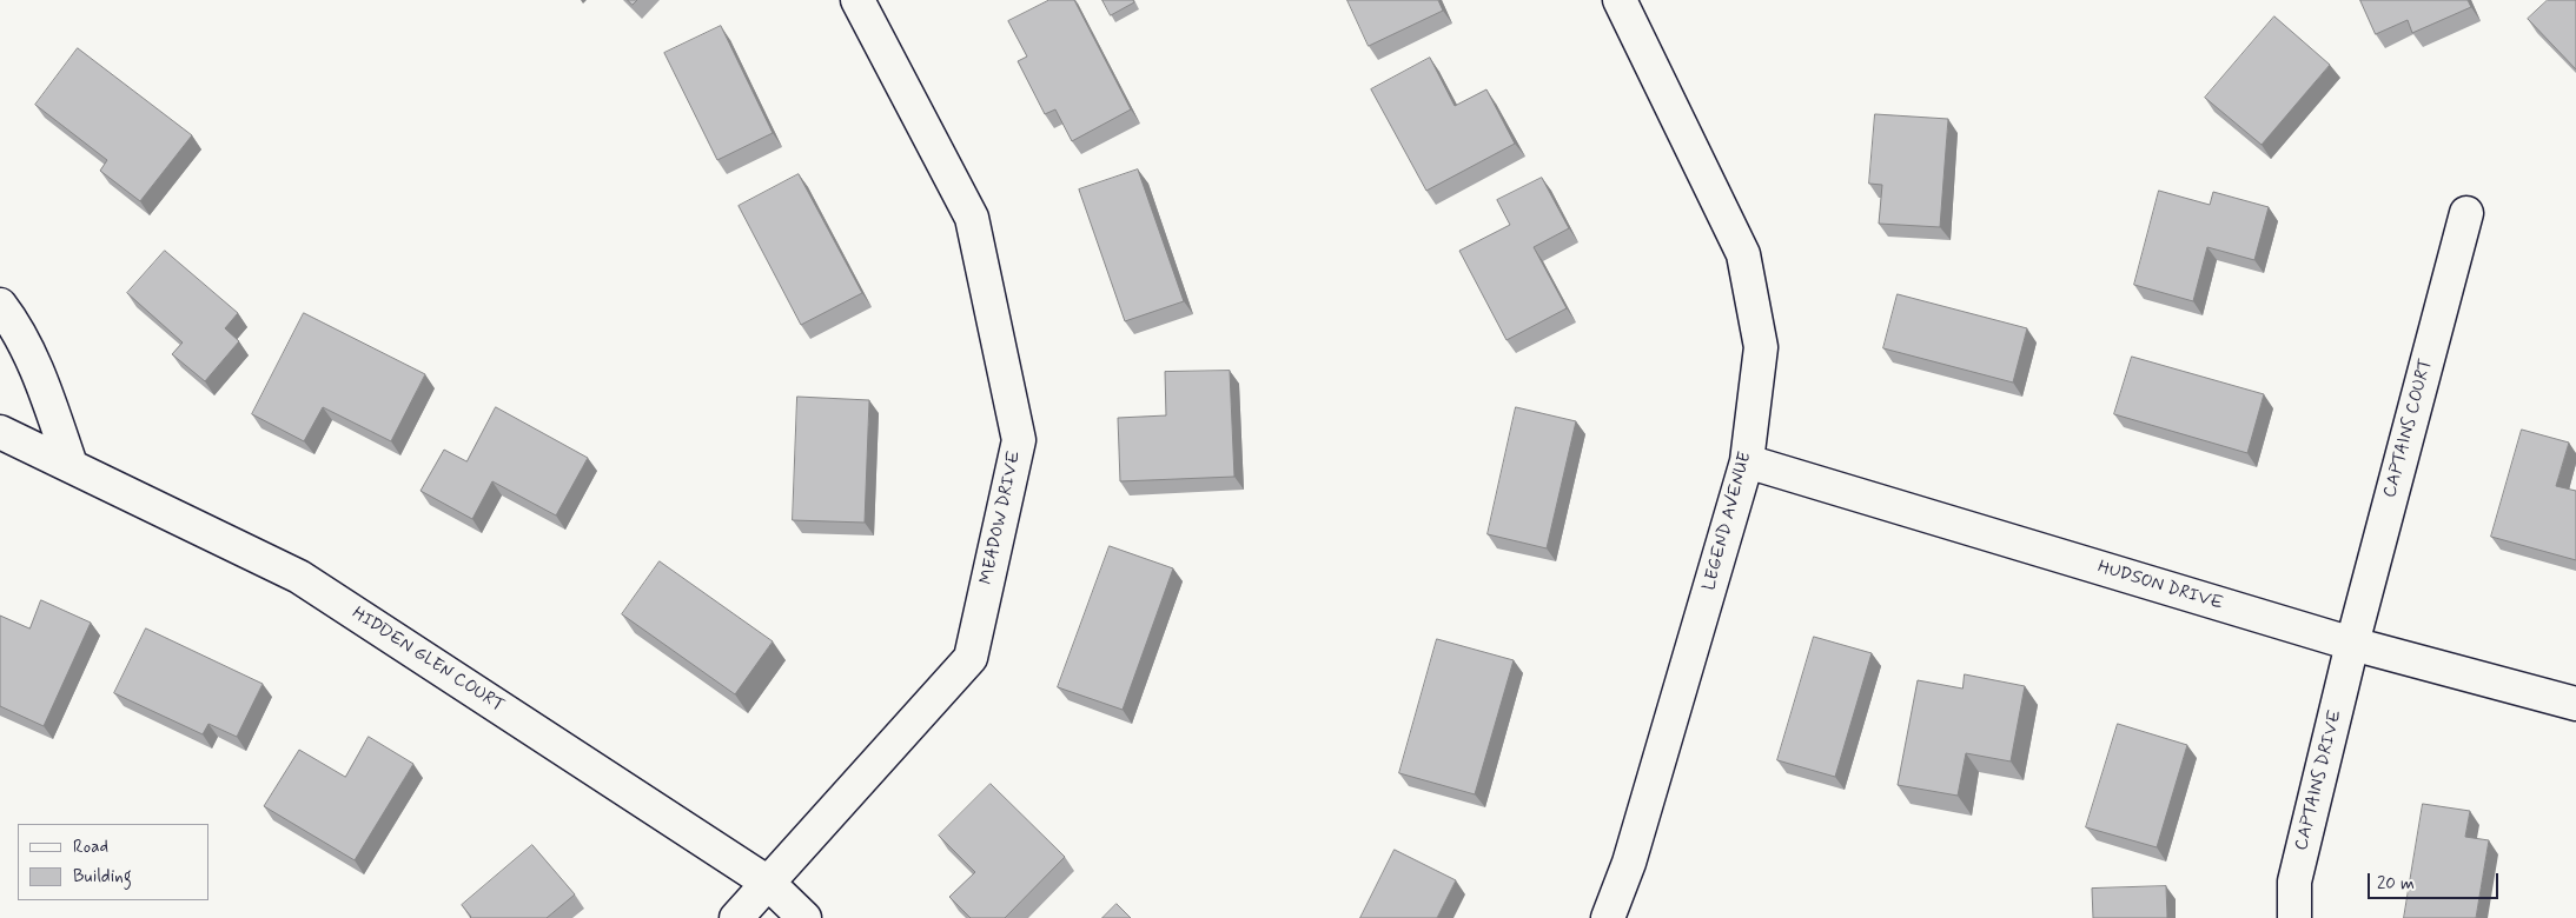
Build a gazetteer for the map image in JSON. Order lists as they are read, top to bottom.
{
  "streets": {
    "street": [
      "CAPTAINS COURT",
      "MEADOW DRIVE",
      "LEGEND AVENUE",
      "HUDSON DRIVE",
      "HIDDEN GLEN COURT",
      "CAPTAINS DRIVE"
    ]
  },
  "crossings": [
    ["CAPTAINS COURT", "HUDSON DRIVE"],
    ["CAPTAINS COURT", "CAPTAINS DRIVE"],
    ["MEADOW DRIVE", "HIDDEN GLEN COURT"],
    ["LEGEND AVENUE", "HUDSON DRIVE"],
    ["HUDSON DRIVE", "CAPTAINS DRIVE"]
  ],
  "legend": ["Road", "Building"],
  "scale_bar": "20 m"
}
